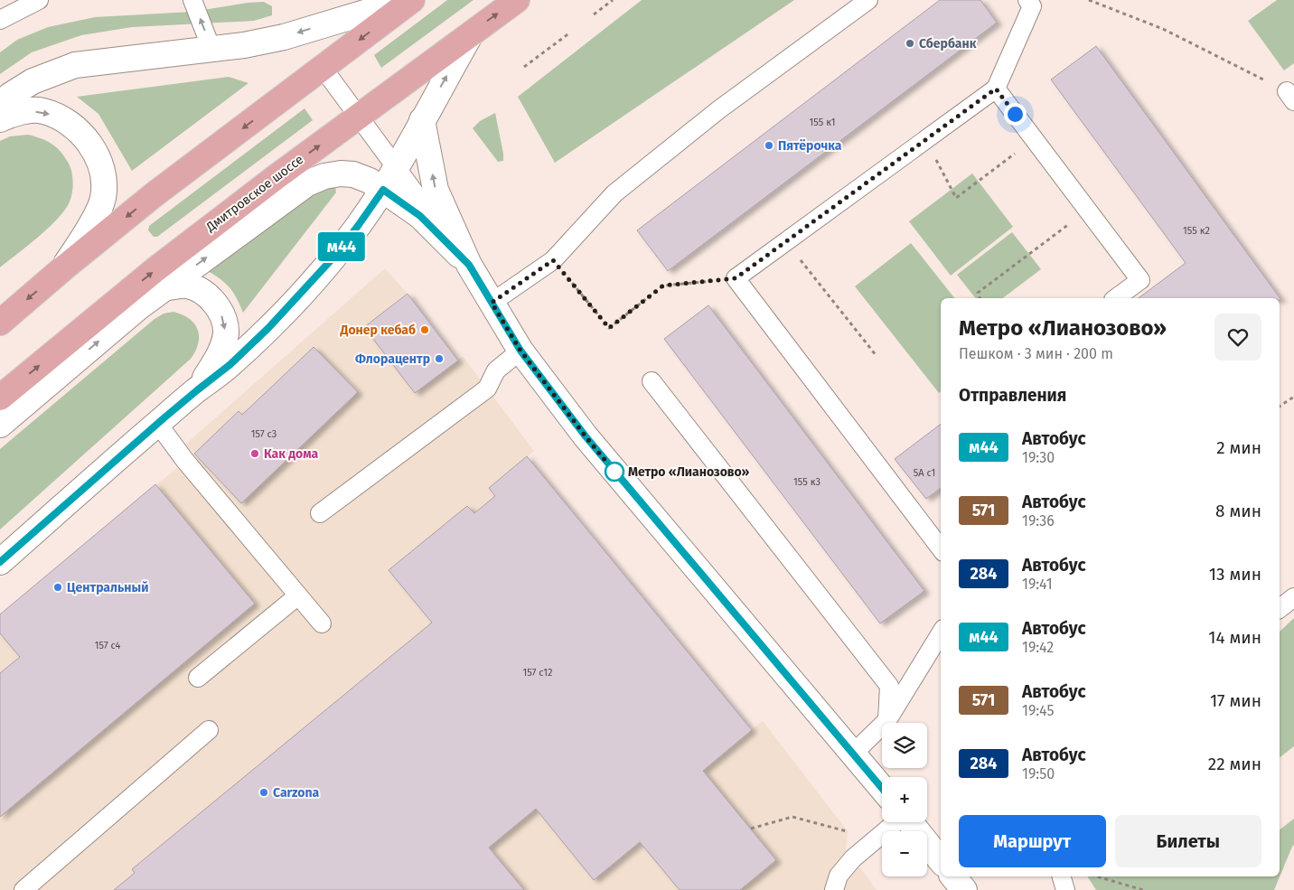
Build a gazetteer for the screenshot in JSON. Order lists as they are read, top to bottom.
{
  "streets": {
    "main road": ["Дмитровское шоссе"]
  },
  "places": [
    "Сбербанк",
    "Пятёрочка",
    "Донер кебаб",
    "Флорацентр",
    "Как дома",
    "Метро «Лианозово»",
    "Центральный",
    "Carzona"
  ],
  "lines": ["bus line м44"],
  "house_numbers": [
    "155 к1",
    "155 к2",
    "157 с3",
    "5А с1",
    "155 к3",
    "157 с4",
    "157 с12"
  ],
  "page": {
    "on_map": "м44",
    "heading": [
      ["Метро «Лианозово»", "Пешком · 3 мин · 200 m"],
      "Отправления"
    ],
    "list": [
      {
        "mark": "м44",
        "name": "Автобус",
        "note": "19:30",
        "value": "2 мин"
      },
      {
        "mark": "571",
        "name": "Автобус",
        "note": "19:36",
        "value": "8 мин"
      },
      {
        "mark": "284",
        "name": "Автобус",
        "note": "19:41",
        "value": "13 мин"
      },
      {
        "mark": "м44",
        "name": "Автобус",
        "note": "19:42",
        "value": "14 мин"
      },
      {
        "mark": "571",
        "name": "Автобус",
        "note": "19:45",
        "value": "17 мин"
      },
      {
        "mark": "284",
        "name": "Автобус",
        "note": "19:50",
        "value": "22 мин"
      }
    ],
    "map_buttons": ["+", "−"],
    "buttons": ["Маршрут", "Билеты"]
  }
}
